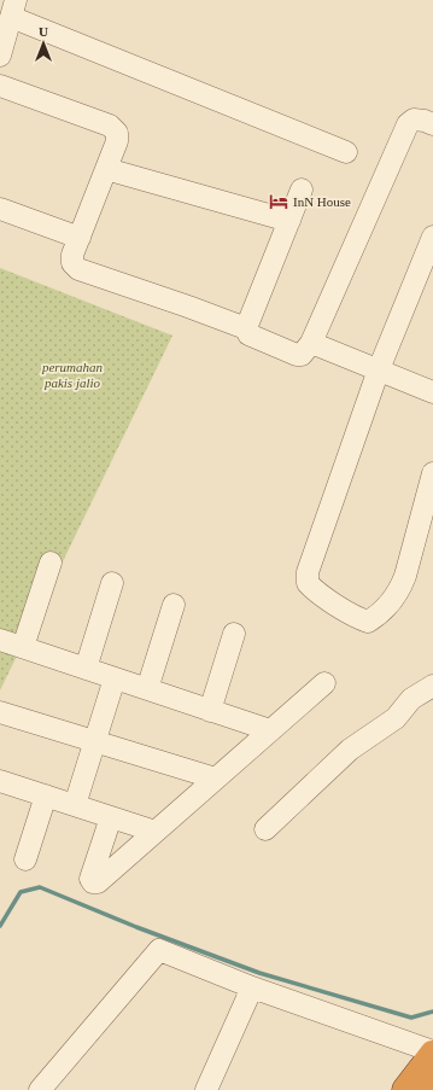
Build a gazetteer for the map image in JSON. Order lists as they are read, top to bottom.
{
  "parks": ["perumahan pakis jalio"],
  "places": {
    "hotel": ["InN House"]
  },
  "north": "top"
}
